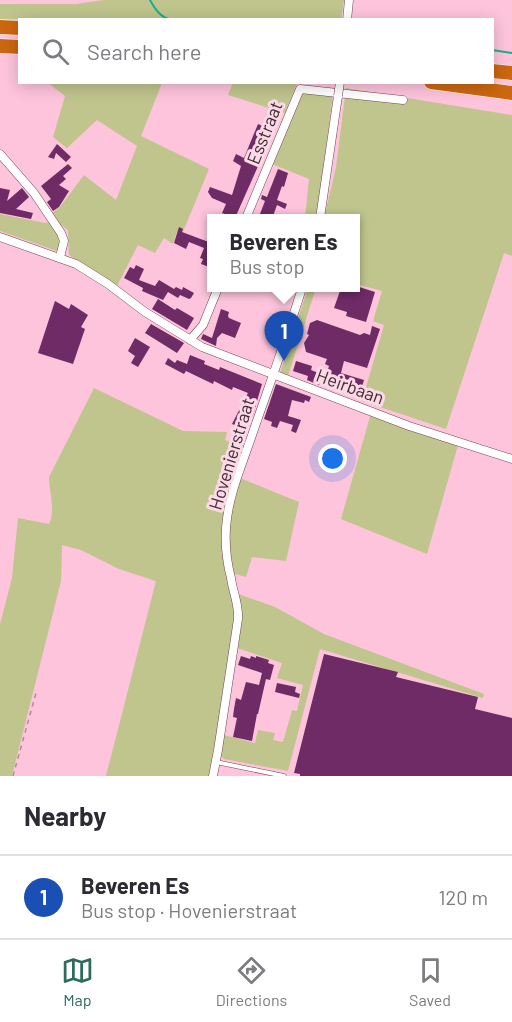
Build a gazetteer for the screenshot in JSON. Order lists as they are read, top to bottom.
{
  "streets": {
    "street": ["Esstraat", "Heirbaan", "Hovenierstraat"]
  },
  "crossings": [
    ["Heirbaan", "Hovenierstraat"]
  ],
  "page": {
    "search": "Search here",
    "popup": ["Beveren Es", "Bus stop"],
    "pins": "1",
    "heading": "Nearby",
    "list": [
      {
        "mark": "1",
        "name": "Beveren Es",
        "note": "Bus stop · Hovenierstraat",
        "value": "120 m"
      }
    ],
    "nav": ["Map", "Directions", "Saved"]
  }
}
